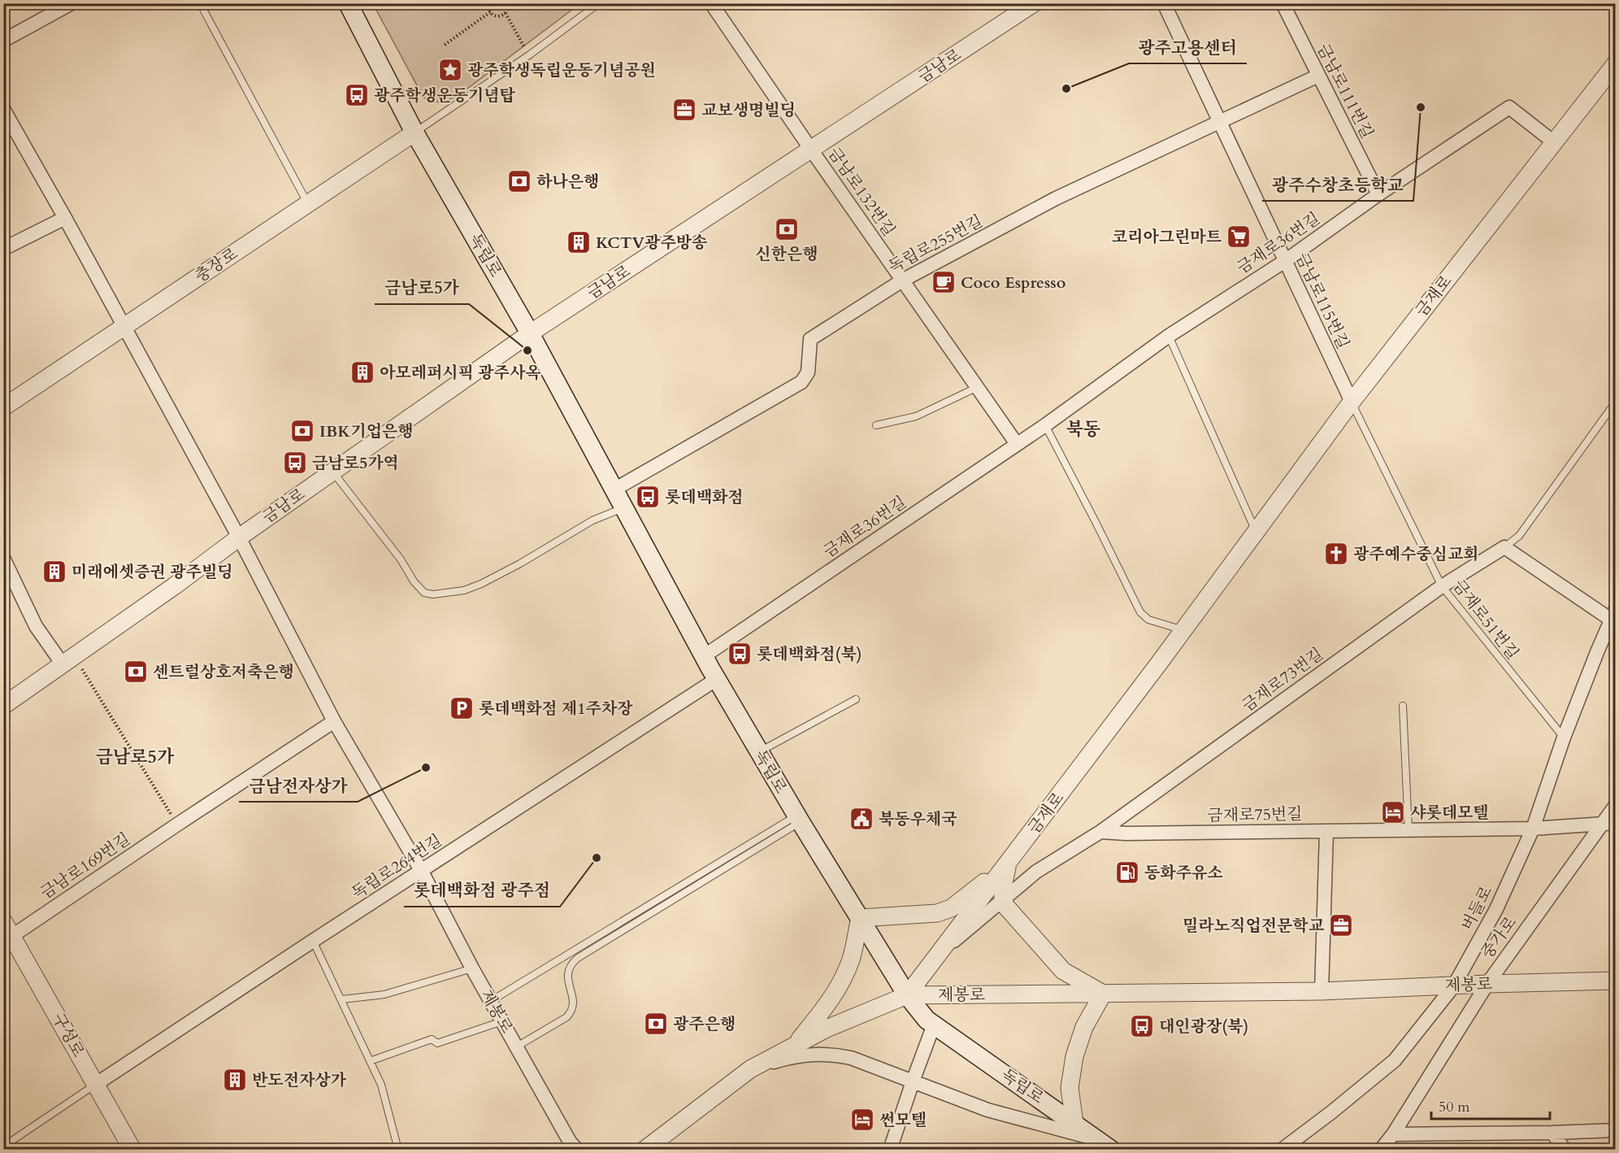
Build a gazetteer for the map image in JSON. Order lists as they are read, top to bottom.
{
  "streets": {
    "main road": ["독립로"],
    "street": [
      "금남로",
      "금남로111번길",
      "금남로132번길",
      "금재로36번길",
      "독립로255번길",
      "충장로",
      "금재로",
      "금남로115번길",
      "금재로73번길",
      "금재로75번길",
      "금남로169번길",
      "독립로264번길",
      "버들로",
      "중가로",
      "제봉로",
      "구성로"
    ],
    "lane": ["금재로51번길"]
  },
  "crossings": [
    ["금남로", "금남로132번길"],
    ["금남로", "독립로"],
    ["금남로111번길", "금재로36번길"],
    ["금남로111번길", "독립로255번길"],
    ["금남로132번길", "금재로36번길"],
    ["금남로132번길", "독립로255번길"],
    ["금재로36번길", "독립로"],
    ["금재로36번길", "금재로"],
    ["금재로36번길", "금남로115번길"],
    ["독립로255번길", "독립로"],
    ["독립로255번길", "금남로115번길"],
    ["독립로", "충장로"],
    ["독립로", "금재로"],
    ["독립로", "독립로264번길"],
    ["독립로", "제봉로"],
    ["금재로", "금남로115번길"],
    ["금재로", "금재로51번길"],
    ["금재로", "금재로73번길"],
    ["금재로", "제봉로"],
    ["금남로115번길", "금재로51번길"],
    ["금재로51번길", "금재로73번길"],
    ["금재로51번길", "버들로"],
    ["금재로73번길", "금재로75번길"],
    ["금재로73번길", "버들로"],
    ["금재로75번길", "버들로"],
    ["금재로75번길", "중가로"],
    ["금남로169번길", "구성로"],
    ["독립로264번길", "제봉로"],
    ["독립로264번길", "구성로"],
    ["버들로", "제봉로"],
    ["중가로", "제봉로"]
  ],
  "districts": ["북동", "금남로5가"],
  "places": {
    "place": ["광주학생독립운동기념공원"],
    "other": [
      "광주고용센터",
      "광주수창초등학교",
      "금남로5가",
      "금남전자상가",
      "롯데백화점 광주점"
    ],
    "bus stop": [
      "광주학생운동기념탑",
      "금남로5가역",
      "롯데백화점",
      "롯데백화점(북)",
      "대인광장(북)"
    ],
    "office": ["교보생명빌딩", "밀라노직업전문학교"],
    "bank": [
      "하나은행",
      "신한은행",
      "IBK기업은행",
      "센트럴상호저축은행",
      "광주은행"
    ],
    "supermarket": ["코리아그린마트"],
    "building": [
      "KCTV광주방송",
      "아모레퍼시픽 광주사옥",
      "미래에셋증권 광주빌딩",
      "반도전자상가"
    ],
    "cafe": ["Coco Espresso"],
    "church": ["광주예수중심교회"],
    "parking": ["롯데백화점 제1주차장"],
    "hotel": ["샤롯데모텔", "썬모텔"],
    "public building": ["북동우체국"],
    "fuel station": ["동화주유소"]
  },
  "scale_bar": "50 m"
}
